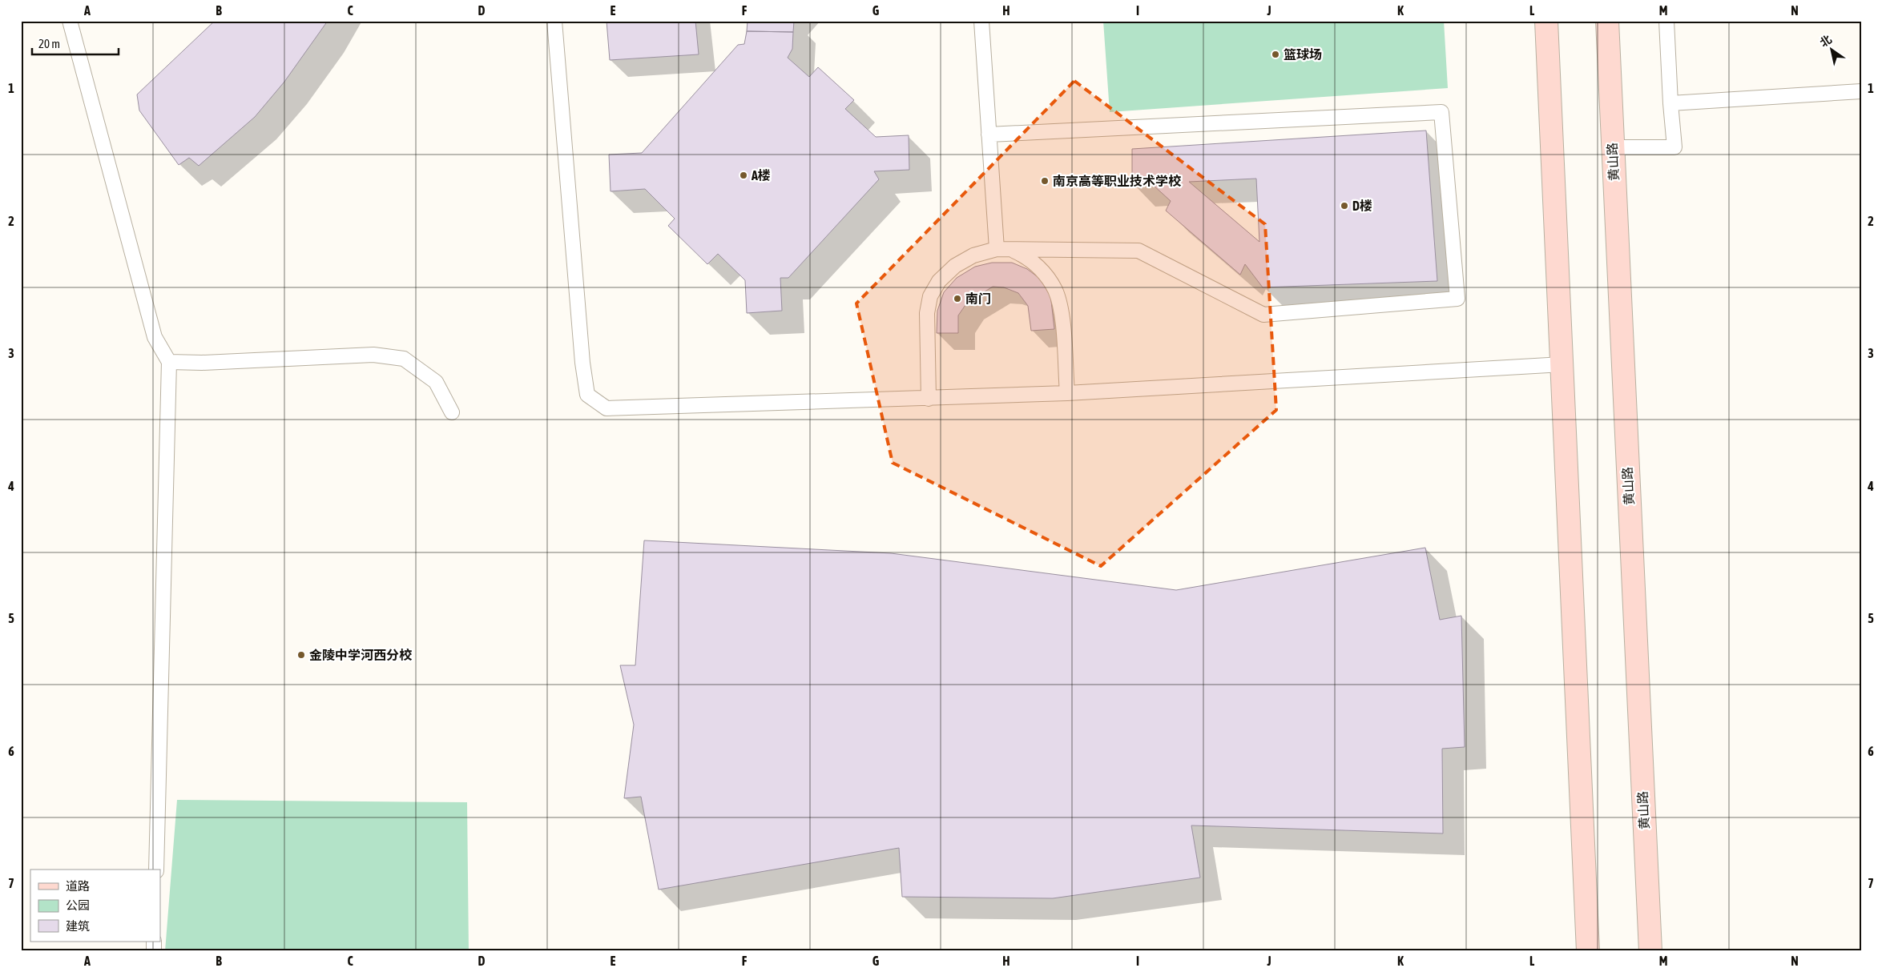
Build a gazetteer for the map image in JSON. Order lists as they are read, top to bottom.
{
  "streets": {
    "main road": ["黄山路"]
  },
  "places": [
    "篮球场",
    "A楼",
    "南京高等职业技术学校",
    "D楼",
    "南门",
    "金陵中学河西分校"
  ],
  "legend": ["道路", "公园", "建筑"],
  "scale_bar": "20 m",
  "north": "top left",
  "grid": {
    "columns": [
      "A",
      "B",
      "C",
      "D",
      "E",
      "F",
      "G",
      "H",
      "I",
      "J",
      "K",
      "L",
      "M",
      "N"
    ],
    "rows": [
      "1",
      "2",
      "3",
      "4",
      "5",
      "6",
      "7"
    ]
  }
}
